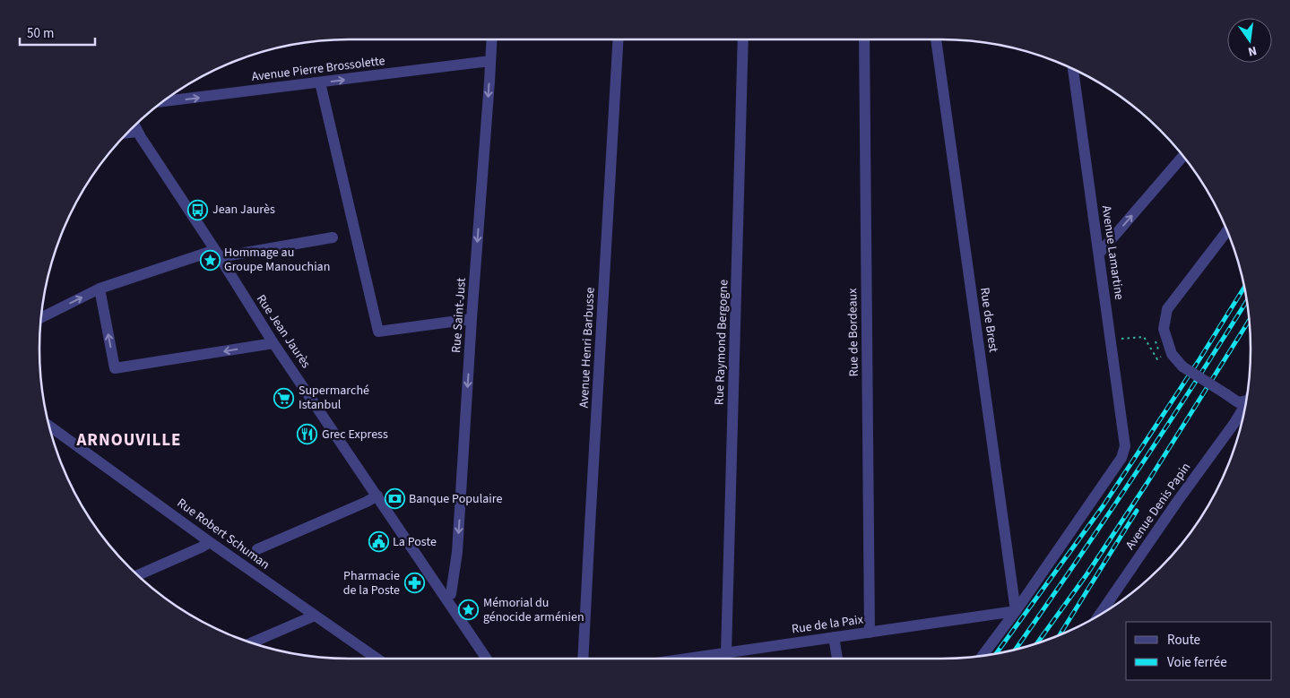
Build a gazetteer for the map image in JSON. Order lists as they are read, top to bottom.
{
  "streets": {
    "street": [
      "Avenue Pierre Brossolette",
      "Avenue Lamartine",
      "Rue Saint-Just",
      "Rue de Brest",
      "Rue Jean Jaurès",
      "Rue de Bordeaux",
      "Rue Raymond Bergogne",
      "Avenue Henri Barbusse",
      "Avenue Denis Papin",
      "Rue Robert Schuman",
      "Rue de la Paix"
    ]
  },
  "crossings": [
    ["Avenue Pierre Brossolette", "Rue Saint-Just"],
    ["Avenue Lamartine", "Rue de Brest"],
    ["Avenue Lamartine", "Rue de la Paix"],
    ["Rue Saint-Just", "Rue Jean Jaurès"],
    ["Rue de Brest", "Rue de la Paix"],
    ["Rue de Bordeaux", "Rue de la Paix"],
    ["Rue Raymond Bergogne", "Rue de la Paix"]
  ],
  "one_way": ["Avenue Pierre Brossolette", "Rue Saint-Just"],
  "districts": ["ARNOUVILLE"],
  "places": {
    "bus stop": ["Jean Jaurès"],
    "place": ["Hommage au Groupe Manouchian", "Mémorial du génocide arménien"],
    "supermarket": ["Supermarché Istanbul"],
    "restaurant": ["Grec Express"],
    "bank": ["Banque Populaire"],
    "public building": ["La Poste"],
    "pharmacy": ["Pharmacie de la Poste"]
  },
  "legend": ["Route", "Voie ferrée"],
  "scale_bar": "50 m",
  "north": "bottom"
}
